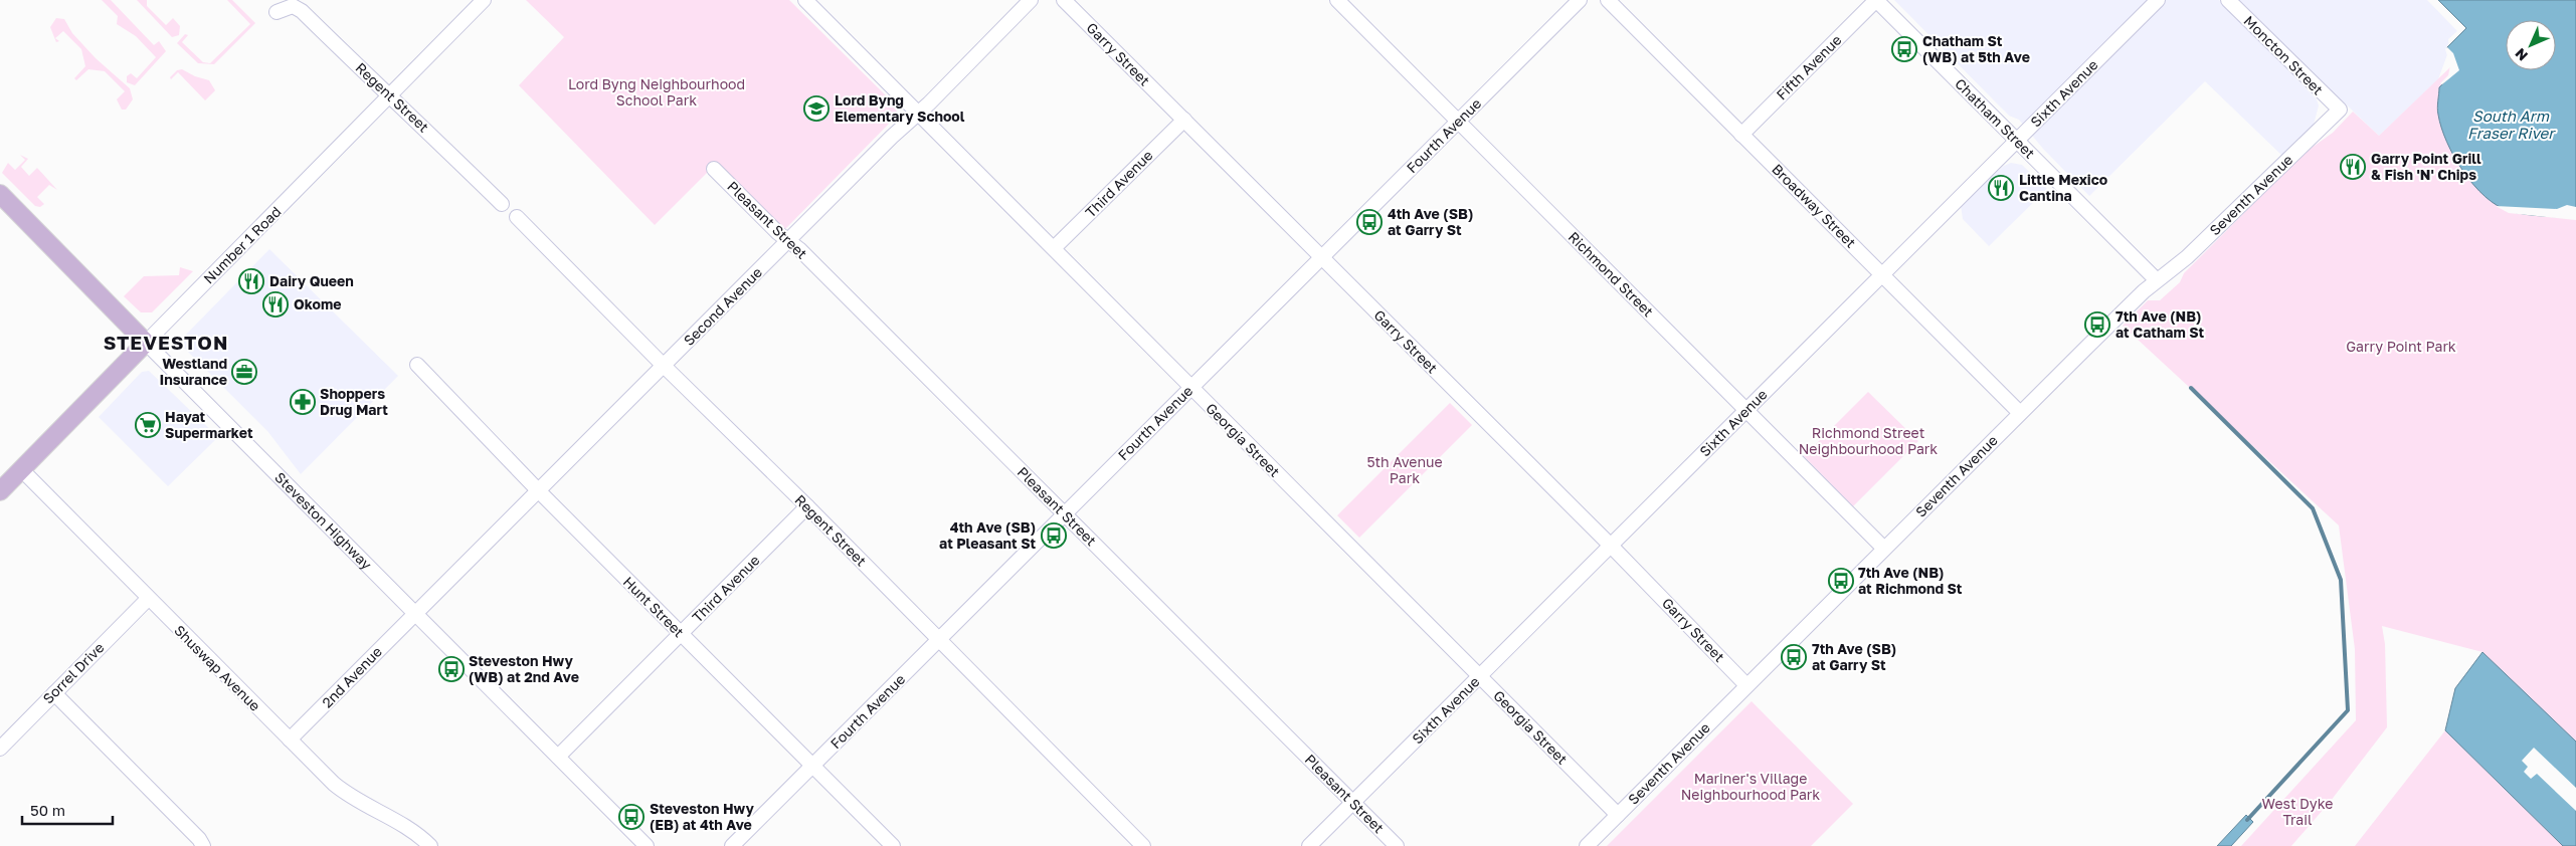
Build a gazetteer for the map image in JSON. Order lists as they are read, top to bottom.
{
  "streets": {
    "main road": ["Number 1 Road", "Steveston Highway"],
    "street": [
      "Garry Street",
      "Moncton Street",
      "Fifth Avenue",
      "Sixth Avenue",
      "Regent Street",
      "Chatham Street",
      "Fourth Avenue",
      "Third Avenue",
      "Seventh Avenue",
      "Broadway Street",
      "Pleasant Street",
      "Richmond Street",
      "Second Avenue",
      "Georgia Street",
      "Hunt Street",
      "Shuswap Avenue",
      "Sorrel Drive",
      "2nd Avenue"
    ]
  },
  "crossings": [
    ["Garry Street", "Sixth Avenue"],
    ["Garry Street", "Fourth Avenue"],
    ["Garry Street", "Third Avenue"],
    ["Garry Street", "Seventh Avenue"],
    ["Moncton Street", "Seventh Avenue"],
    ["Fifth Avenue", "Chatham Street"],
    ["Fifth Avenue", "Broadway Street"],
    ["Sixth Avenue", "Chatham Street"],
    ["Sixth Avenue", "Broadway Street"],
    ["Sixth Avenue", "Pleasant Street"],
    ["Sixth Avenue", "Richmond Street"],
    ["Sixth Avenue", "Georgia Street"],
    ["Regent Street", "Fourth Avenue"],
    ["Regent Street", "Third Avenue"],
    ["Regent Street", "Number 1 Road"],
    ["Regent Street", "Second Avenue"],
    ["Chatham Street", "Seventh Avenue"],
    ["Fourth Avenue", "Pleasant Street"],
    ["Fourth Avenue", "Richmond Street"],
    ["Fourth Avenue", "Georgia Street"],
    ["Fourth Avenue", "Hunt Street"],
    ["Third Avenue", "Georgia Street"],
    ["Third Avenue", "Steveston Highway"],
    ["Third Avenue", "Hunt Street"],
    ["Seventh Avenue", "Broadway Street"],
    ["Seventh Avenue", "Richmond Street"],
    ["Seventh Avenue", "Georgia Street"],
    ["Pleasant Street", "Second Avenue"],
    ["Number 1 Road", "Steveston Highway"],
    ["Number 1 Road", "Shuswap Avenue"],
    ["Second Avenue", "Georgia Street"],
    ["Second Avenue", "Steveston Highway"],
    ["Second Avenue", "Hunt Street"],
    ["Second Avenue", "2nd Avenue"],
    ["Steveston Highway", "2nd Avenue"],
    ["Shuswap Avenue", "Sorrel Drive"],
    ["Shuswap Avenue", "2nd Avenue"]
  ],
  "districts": ["STEVESTON"],
  "water": ["South Arm Fraser River"],
  "parks": [
    "Lord Byng Neighbourhood School Park",
    "Garry Point Park",
    "Richmond Street Neighbourhood Park",
    "5th Avenue Park",
    "Mariner's Village Neighbourhood Park",
    "West Dyke Trail"
  ],
  "places": {
    "bus stop": [
      "Chatham St (WB) at 5th Ave",
      "4th Ave (SB) at Garry St",
      "7th Ave (NB) at Catham St",
      "4th Ave (SB) at Pleasant St",
      "7th Ave (NB) at Richmond St",
      "7th Ave (SB) at Garry St",
      "Steveston Hwy (WB) at 2nd Ave",
      "Steveston Hwy (EB) at 4th Ave"
    ],
    "school or university": ["Lord Byng Elementary School"],
    "restaurant": [
      "Garry Point Grill & Fish 'N' Chips",
      "Little Mexico Cantina",
      "Dairy Queen",
      "Okome"
    ],
    "office": ["Westland Insurance"],
    "pharmacy": ["Shoppers Drug Mart"],
    "supermarket": ["Hayat Supermarket"]
  },
  "scale_bar": "50 m",
  "north": "bottom left"
}
